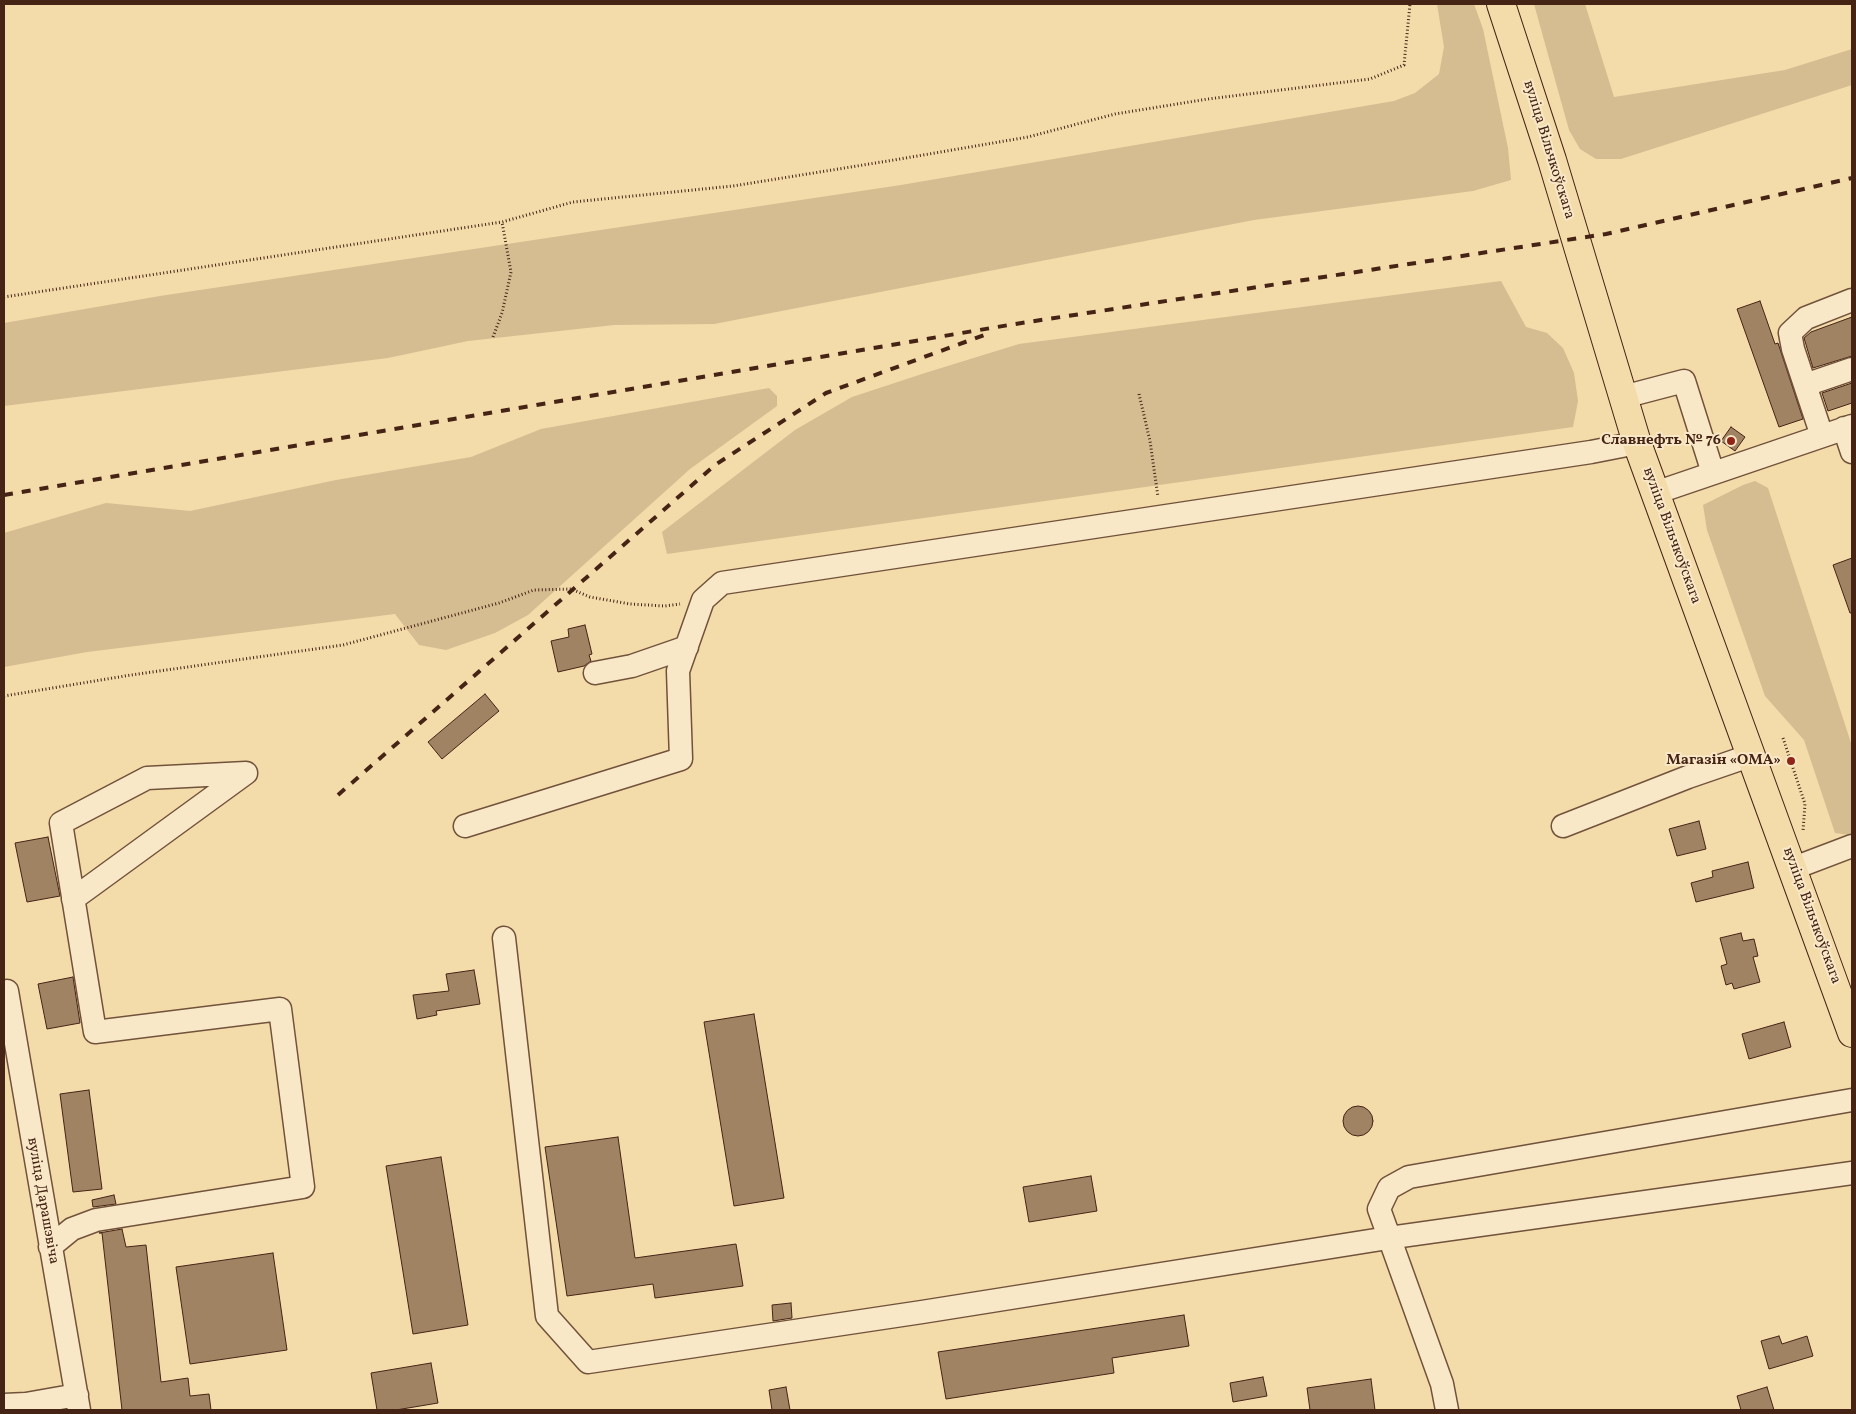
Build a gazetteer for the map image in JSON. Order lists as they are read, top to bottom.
{
  "streets": {
    "main road": ["вуліца Вільчкоўскага"],
    "street": ["вуліца Дарашэвіча"]
  },
  "places": ["Славнефть № 76", "Магазін «ОМА»"]
}
